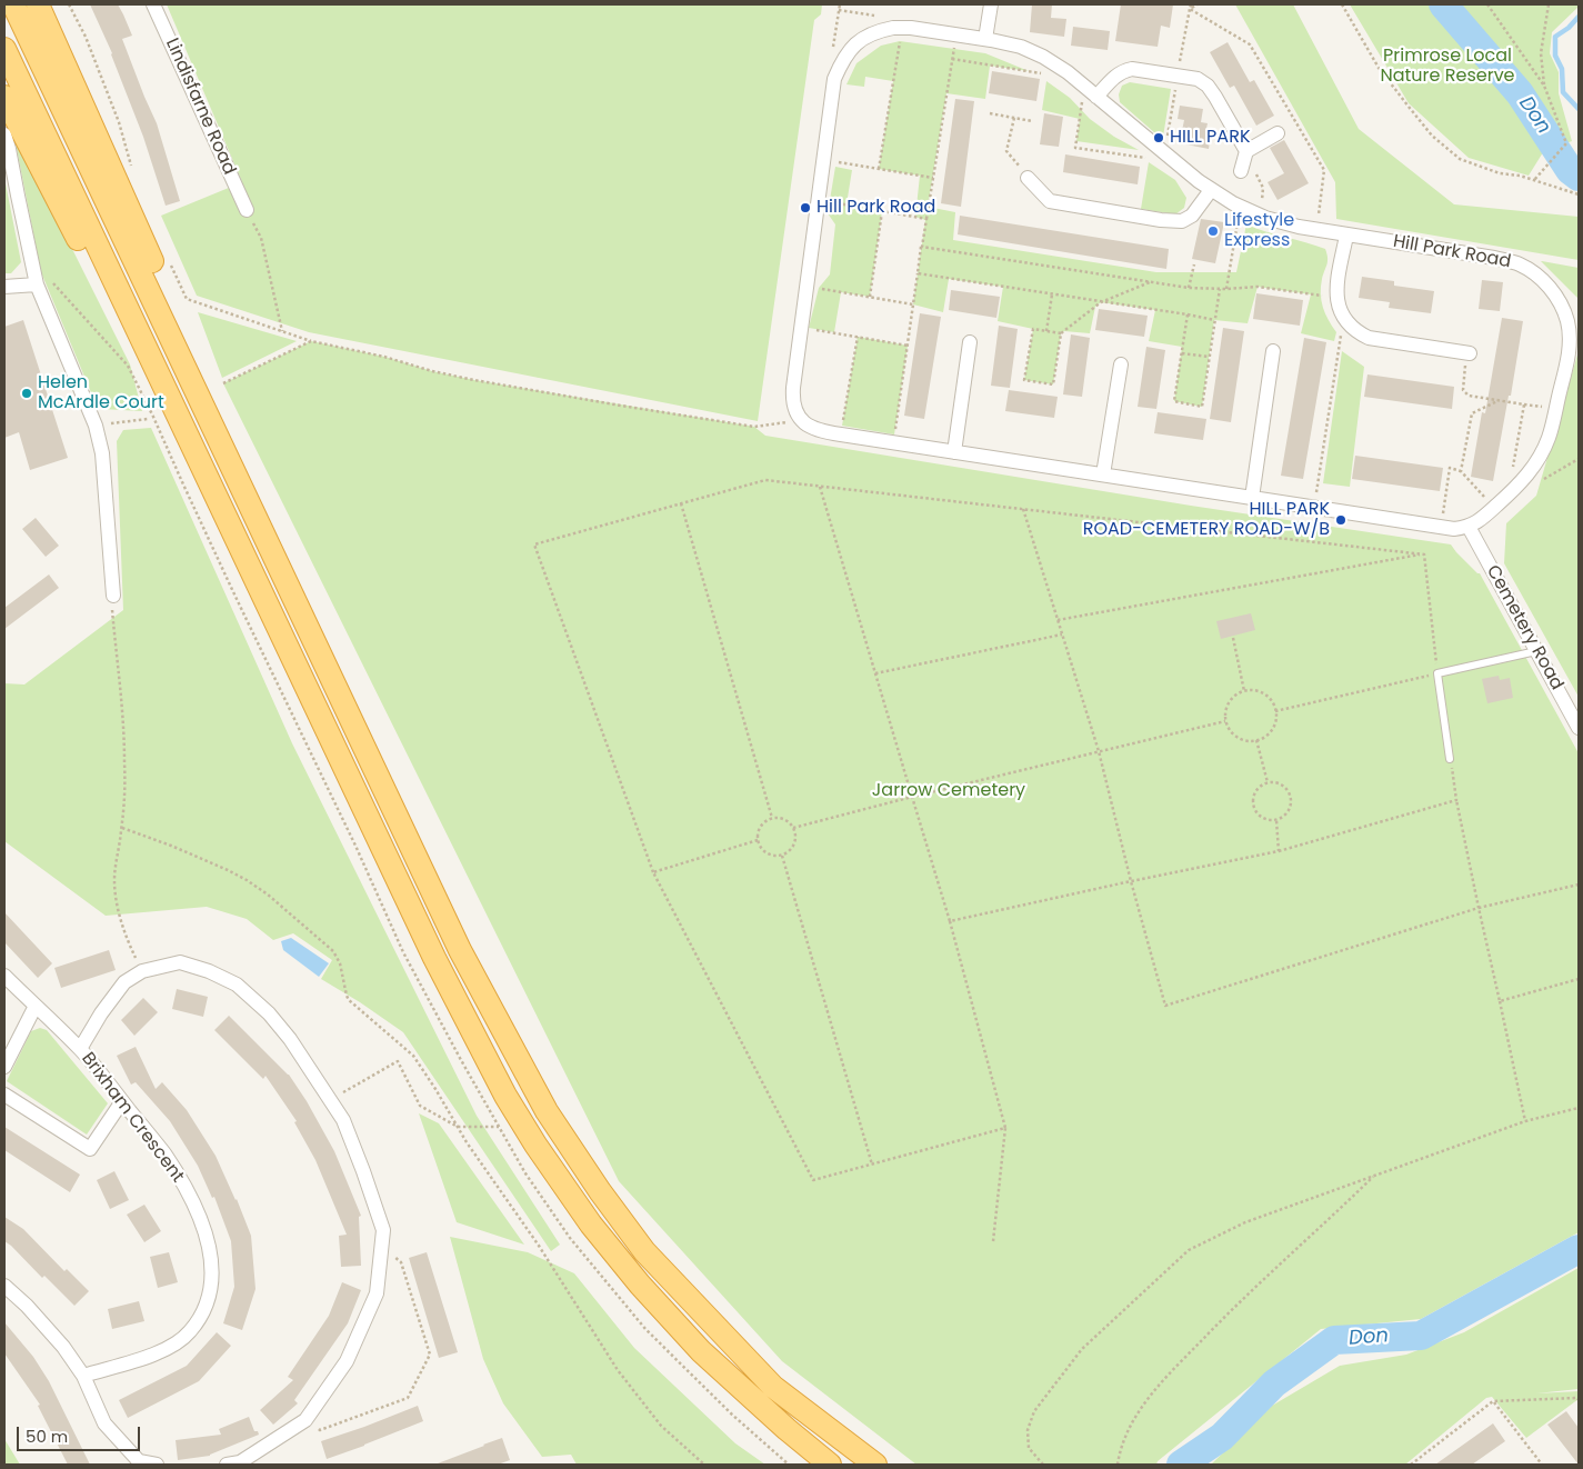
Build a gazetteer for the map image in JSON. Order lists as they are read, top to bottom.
{
  "streets": {
    "street": [
      "Lindisfarne Road",
      "Hill Park Road",
      "Cemetery Road",
      "Brixham Crescent"
    ]
  },
  "crossings": [
    ["Hill Park Road", "Cemetery Road"]
  ],
  "water": ["Don"],
  "parks": ["Primrose Local Nature Reserve", "Jarrow Cemetery"],
  "places": [
    "HILL PARK",
    "Hill Park Road",
    "Lifestyle Express",
    "Helen McArdle Court",
    "HILL PARK ROAD-CEMETERY ROAD-W/B"
  ],
  "scale_bar": "50 m"
}
